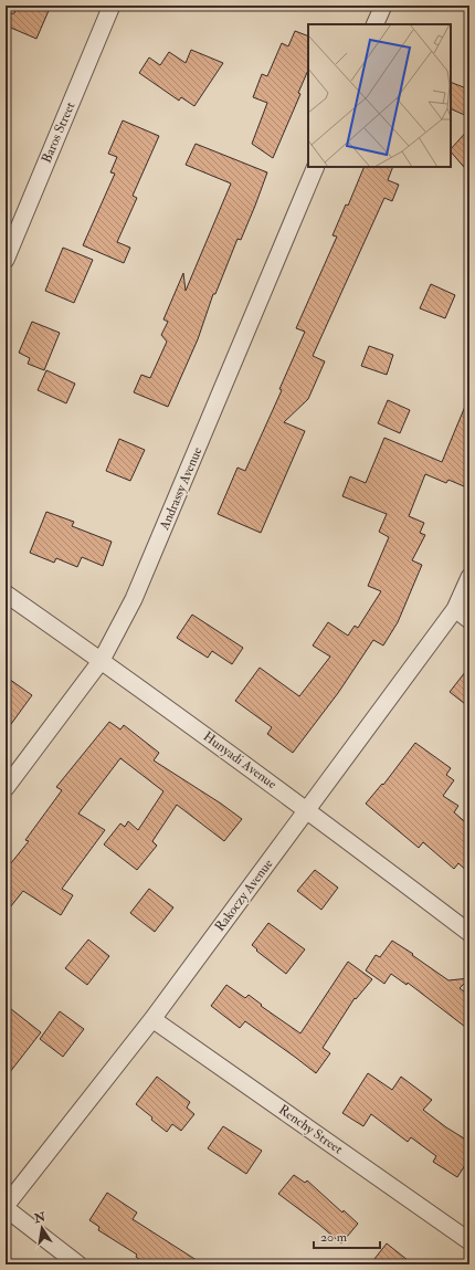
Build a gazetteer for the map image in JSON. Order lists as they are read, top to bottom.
{
  "streets": {
    "street": [
      "Baros Street",
      "Andrassy Avenue",
      "Hunyadi Avenue",
      "Rakoczy Avenue",
      "Renchy Street"
    ]
  },
  "crossings": [
    ["Andrassy Avenue", "Hunyadi Avenue"],
    ["Hunyadi Avenue", "Rakoczy Avenue"],
    ["Rakoczy Avenue", "Renchy Street"]
  ],
  "scale_bar": "20 m",
  "north": "top"
}
